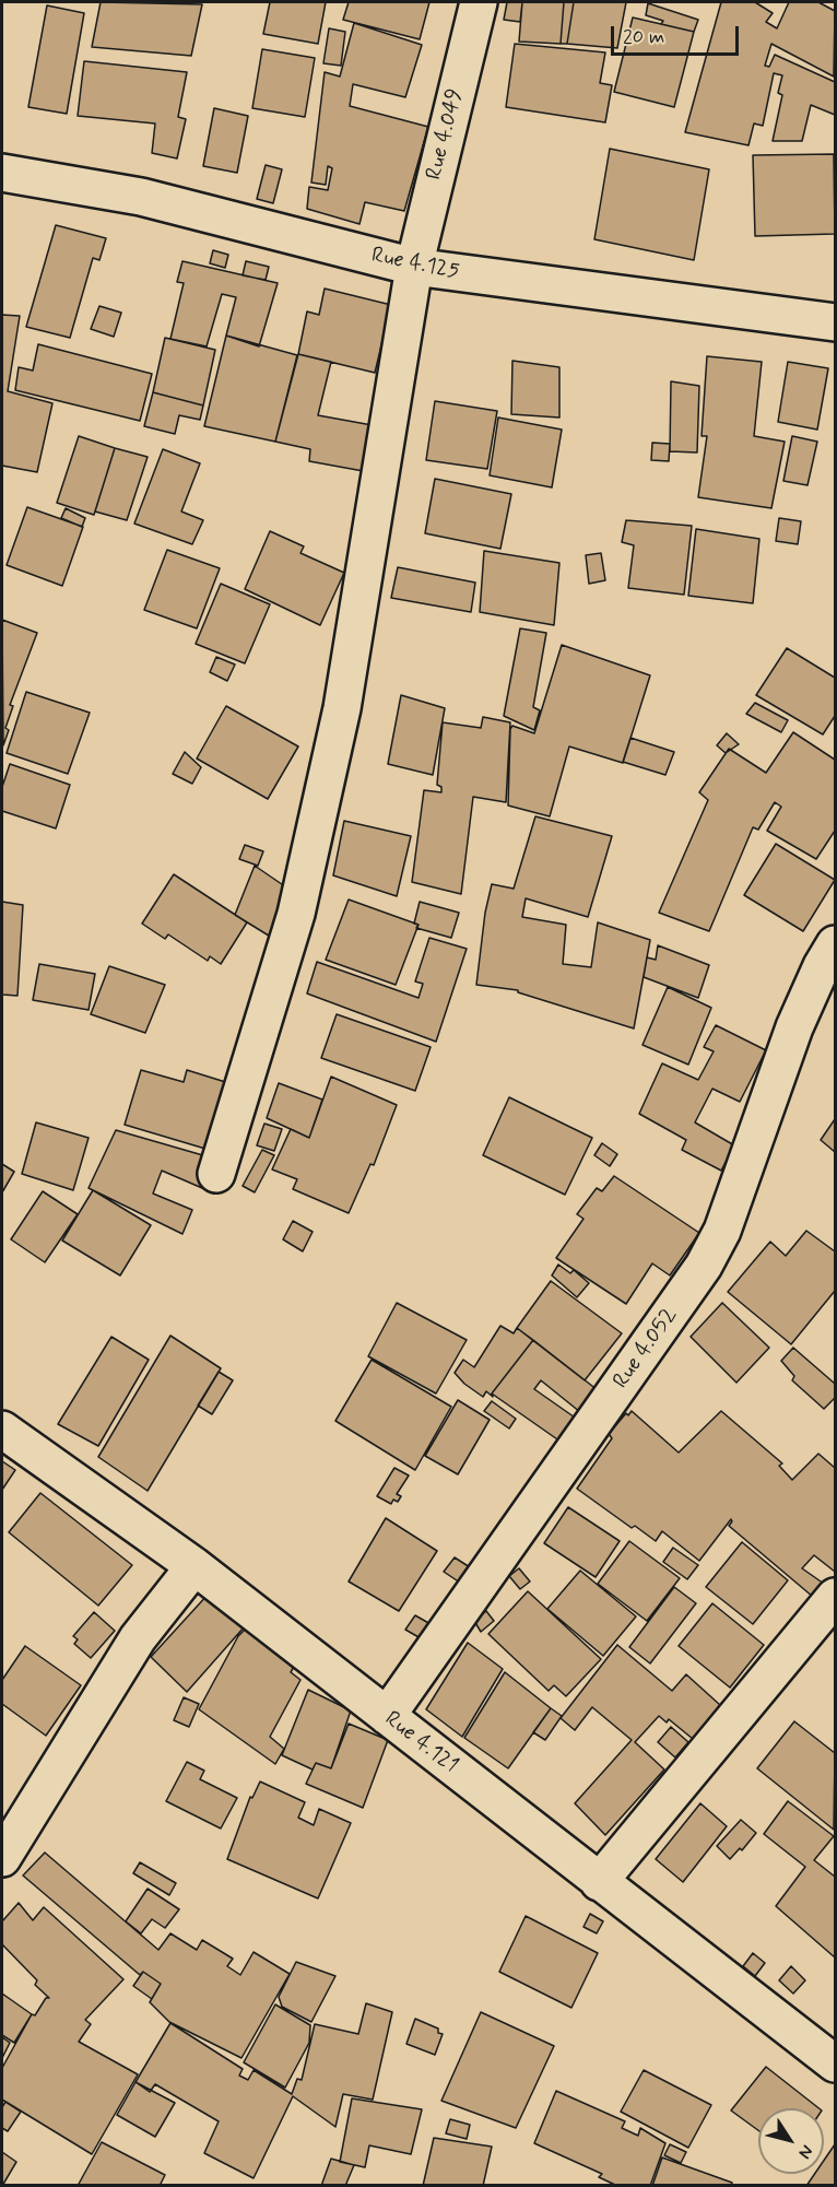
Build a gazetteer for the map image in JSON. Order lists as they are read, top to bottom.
{
  "streets": {
    "street": [
      "Rue 4.049",
      "Rue 4.125",
      "Rue 4.052",
      "Rue 4.121"
    ]
  },
  "crossings": [
    ["Rue 4.049", "Rue 4.125"],
    ["Rue 4.052", "Rue 4.121"]
  ],
  "scale_bar": "20 m",
  "north": "bottom right"
}
